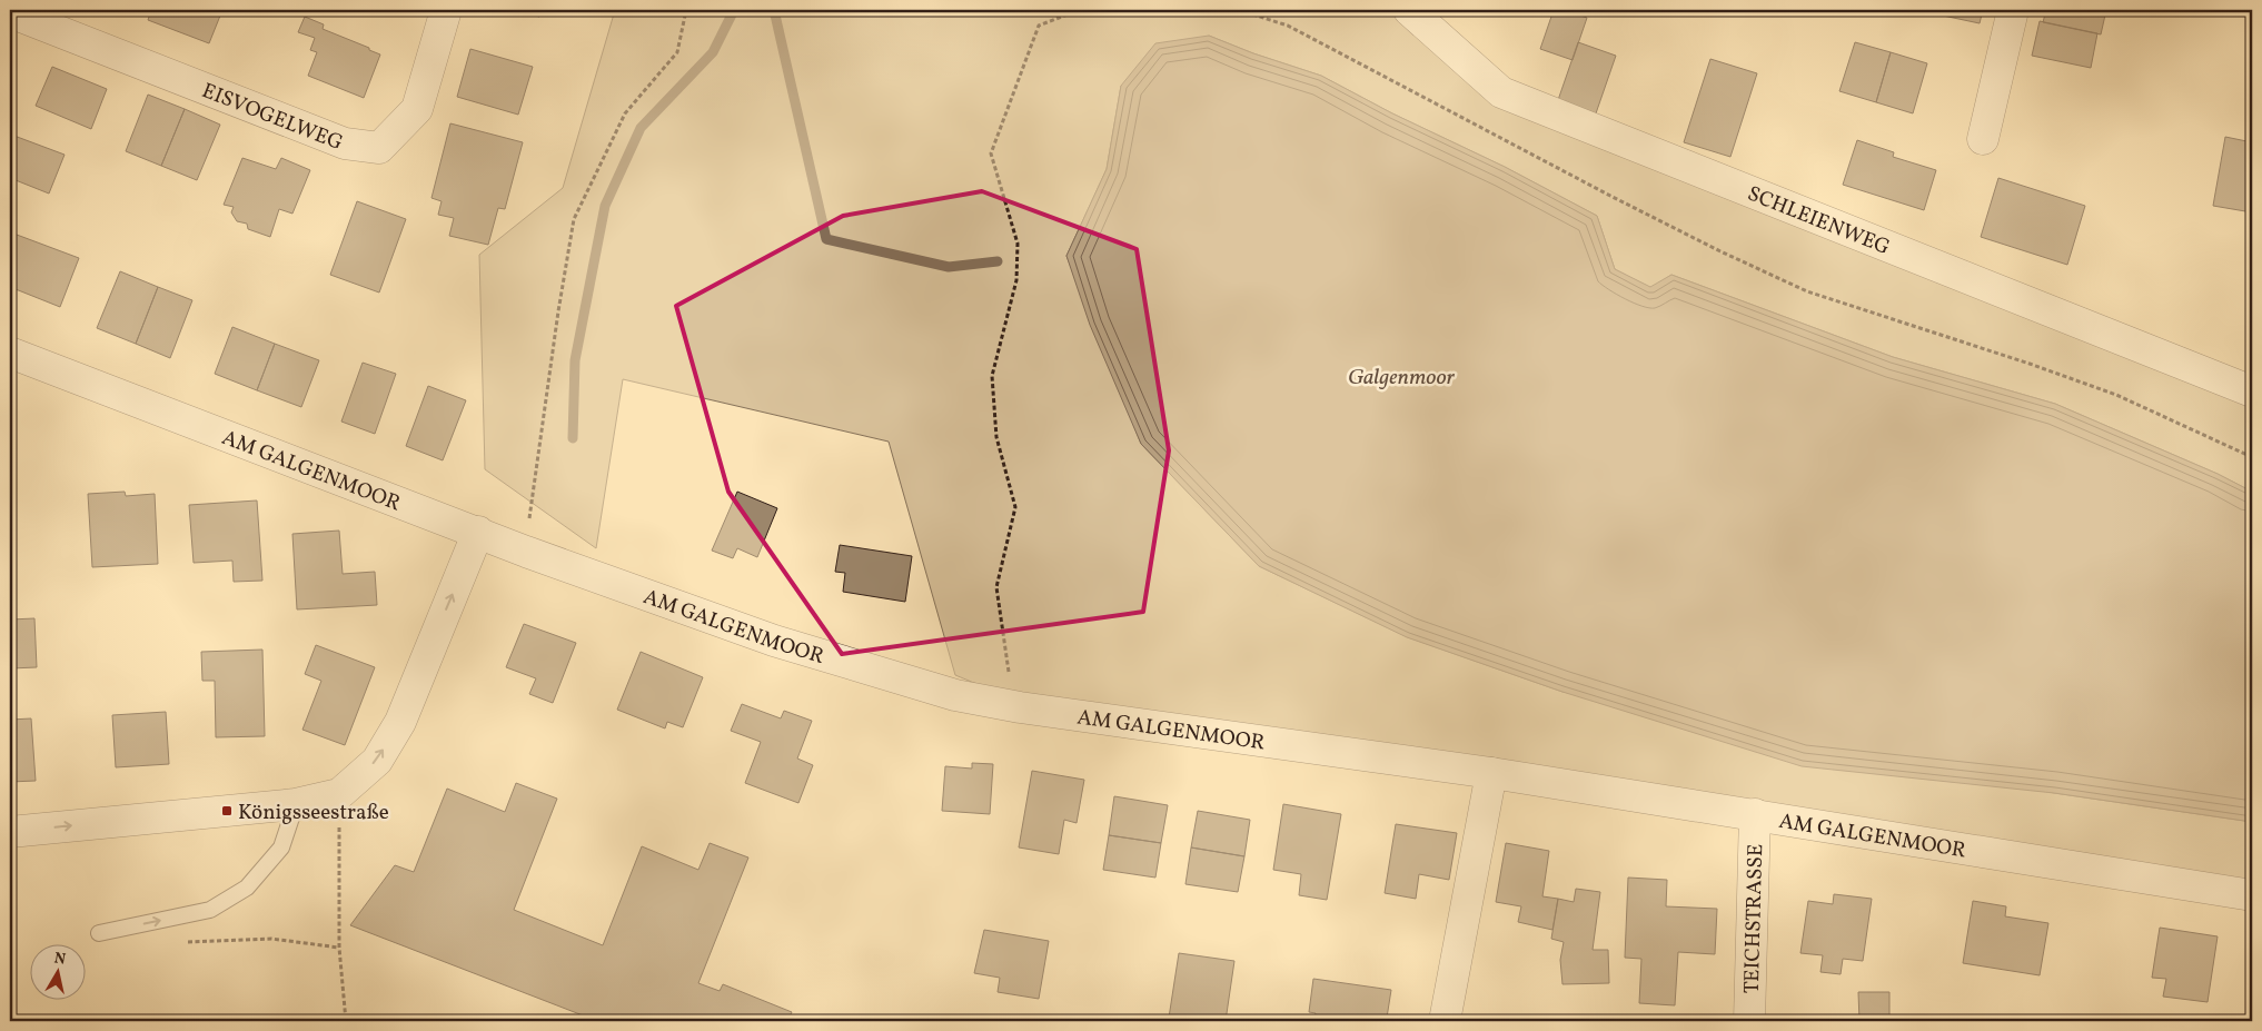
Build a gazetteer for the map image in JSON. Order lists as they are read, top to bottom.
{
  "streets": {
    "street": [
      "EISVOGELWEG",
      "SCHLEIENWEG",
      "AM GALGENMOOR",
      "TEICHSTRASSE"
    ]
  },
  "crossings": [
    ["AM GALGENMOOR", "TEICHSTRASSE"]
  ],
  "water": ["Galgenmoor"],
  "places": {
    "transit": ["Königsseestraße"]
  },
  "north": "top"
}
